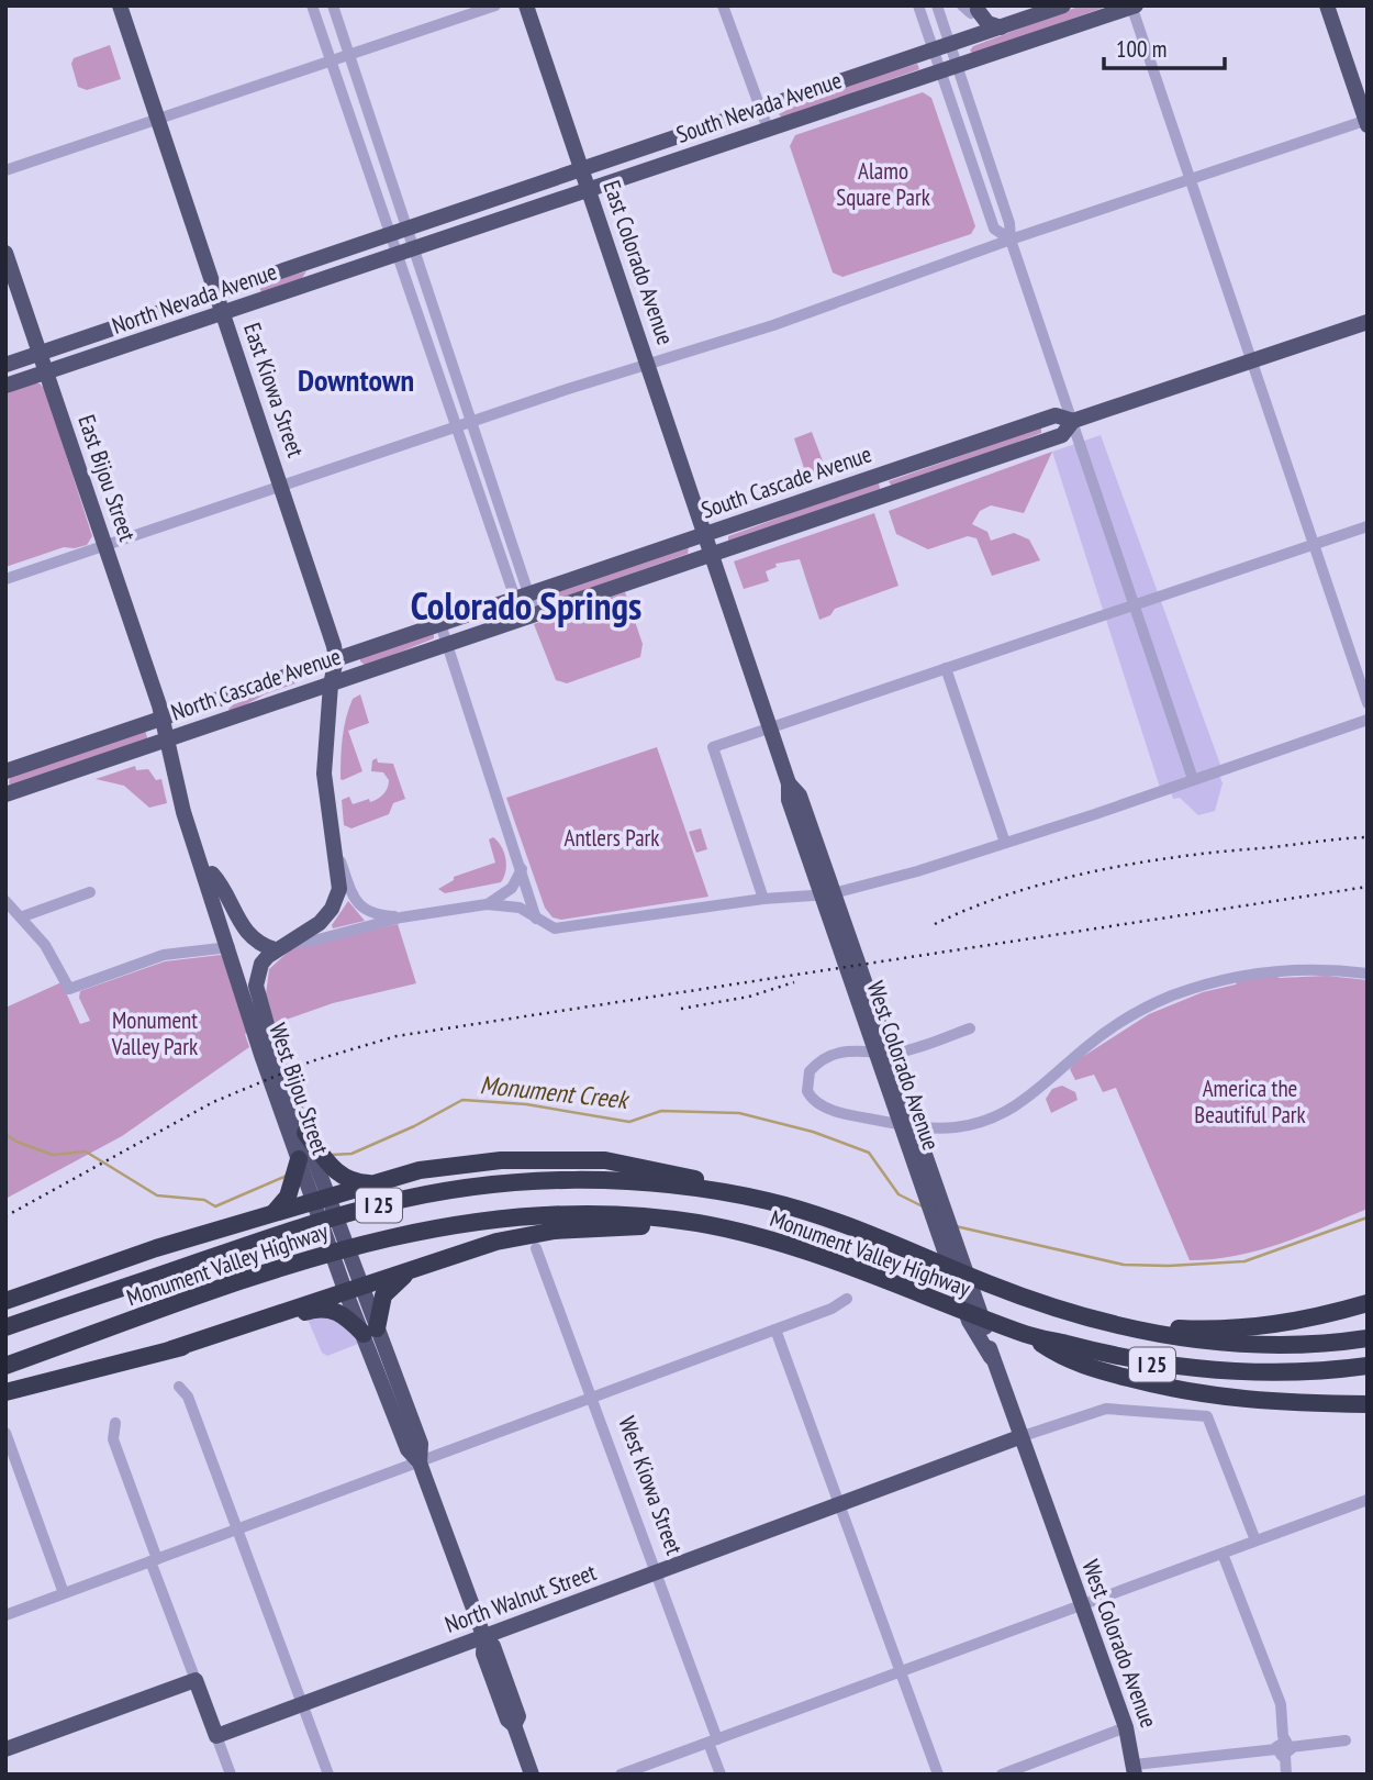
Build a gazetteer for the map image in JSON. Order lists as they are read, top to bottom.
{
  "streets": {
    "highway": ["I 25", "Monument Valley Highway"],
    "main road": [
      "South Nevada Avenue",
      "East Colorado Avenue",
      "North Nevada Avenue",
      "East Kiowa Street",
      "East Bijou Street",
      "South Cascade Avenue",
      "North Cascade Avenue",
      "West Colorado Avenue",
      "West Bijou Street",
      "North Walnut Street"
    ],
    "street": ["West Kiowa Street"]
  },
  "crossings": [
    ["South Nevada Avenue", "East Colorado Avenue"],
    ["South Nevada Avenue", "North Nevada Avenue"],
    ["East Colorado Avenue", "South Cascade Avenue"],
    ["East Colorado Avenue", "West Colorado Avenue"],
    ["North Nevada Avenue", "East Kiowa Street"],
    ["North Nevada Avenue", "East Bijou Street"],
    ["East Kiowa Street", "North Cascade Avenue"],
    ["East Bijou Street", "North Cascade Avenue"],
    ["East Bijou Street", "West Bijou Street"],
    ["South Cascade Avenue", "North Cascade Avenue"],
    ["South Cascade Avenue", "West Colorado Avenue"],
    ["North Cascade Avenue", "West Bijou Street"],
    ["West Colorado Avenue", "North Walnut Street"],
    ["West Bijou Street", "North Walnut Street"],
    ["West Kiowa Street", "North Walnut Street"]
  ],
  "districts": ["Downtown", "Colorado Springs"],
  "water": ["Monument Creek"],
  "parks": [
    "Alamo Square Park",
    "Antlers Park",
    "Monument Valley Park",
    "America the Beautiful Park"
  ],
  "scale_bar": "100 m"
}
